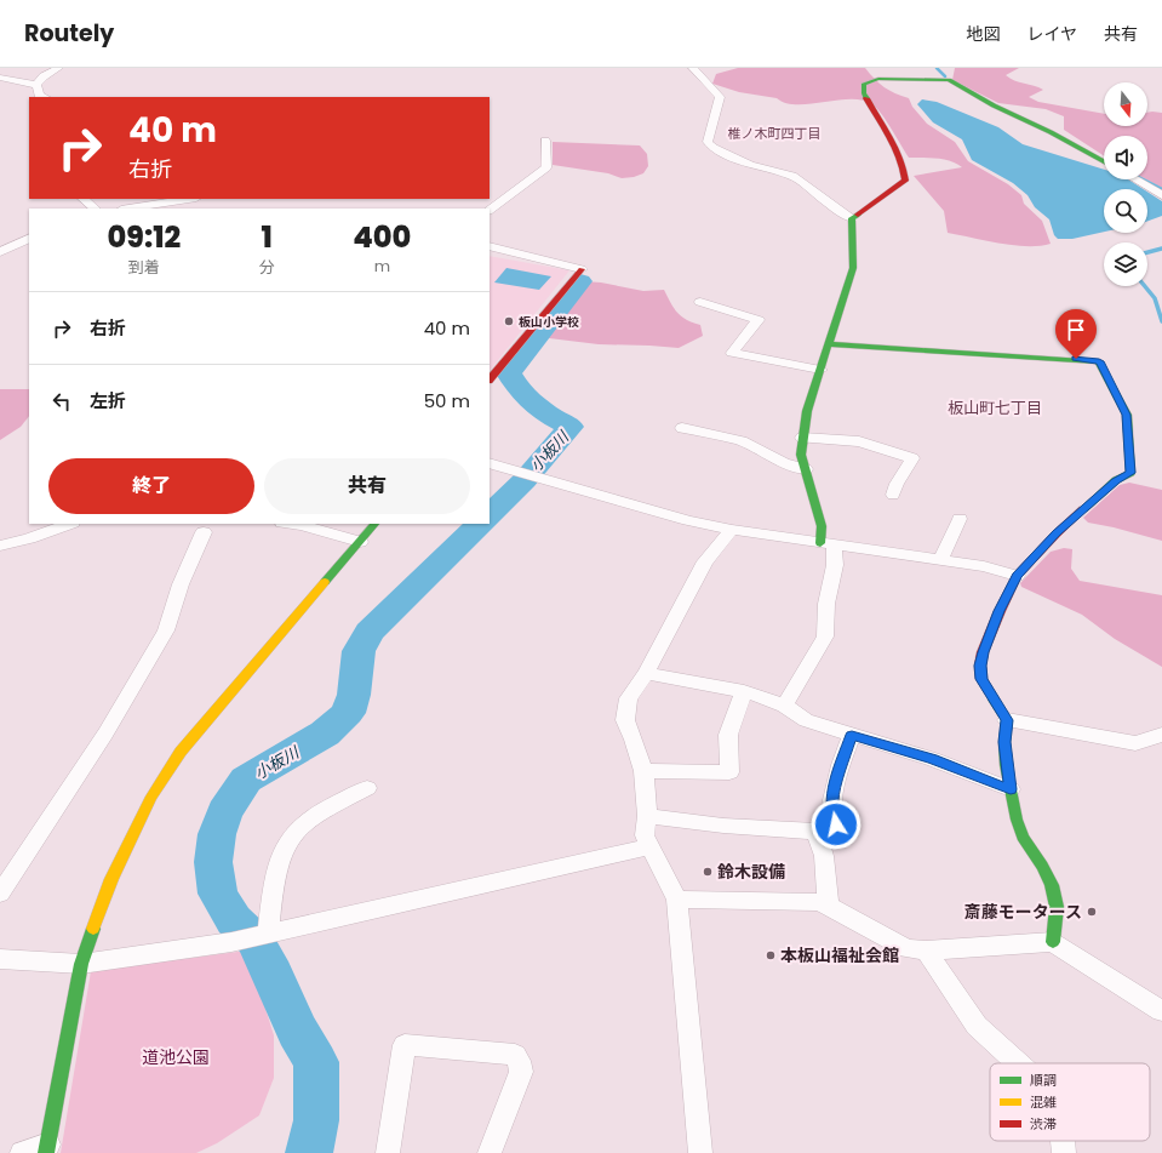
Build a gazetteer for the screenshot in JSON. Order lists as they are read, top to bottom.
{
  "districts": ["椎ノ木町四丁目", "板山町七丁目"],
  "water": ["小板川"],
  "parks": ["道池公園"],
  "places": [
    "板山小学校",
    "鈴木設備",
    "斎藤モータース",
    "本板山福祉会館"
  ],
  "legend": ["順調", "混雑", "渋滞"],
  "north": "bottom",
  "page": {
    "header": "Routely",
    "nav": ["地図", "レイヤ", "共有"],
    "turn": ["40 m", "右折"],
    "eta": [
      "09:12",
      "到着",
      "1",
      "分",
      "400",
      "m"
    ],
    "list": [
      {
        "name": "右折",
        "value": "40 m"
      },
      {
        "name": "左折",
        "value": "50 m"
      }
    ],
    "buttons": ["終了", "共有"]
  }
}
